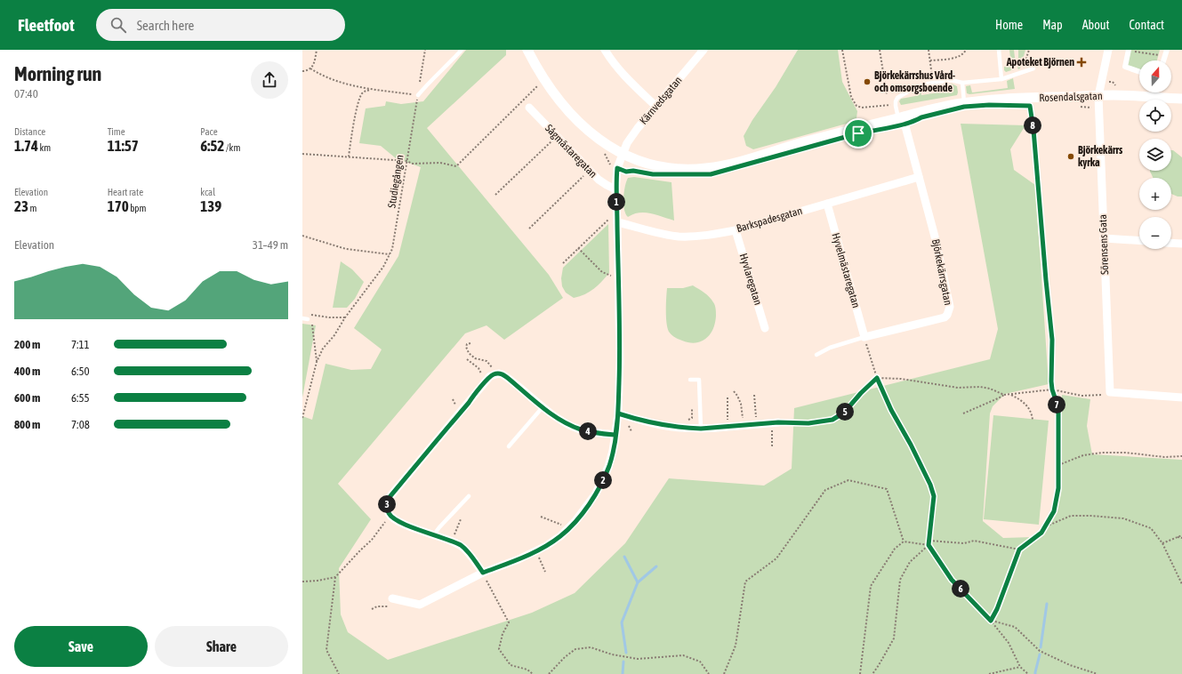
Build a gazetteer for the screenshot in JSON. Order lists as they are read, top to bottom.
{
  "streets": {
    "street": [
      "Rosendalsgatan",
      "Kärnvedsgatan",
      "Sågmästaregatan",
      "Barkspadesgatan",
      "Sörensens Gata",
      "Hyvelmästaregatan",
      "Björkekärrsgatan",
      "Hyvlaregatan"
    ],
    "path": ["Studiegången"]
  },
  "crossings": [
    ["Rosendalsgatan", "Kärnvedsgatan"],
    ["Rosendalsgatan", "Sörensens Gata"],
    ["Rosendalsgatan", "Björkekärrsgatan"],
    ["Kärnvedsgatan", "Sågmästaregatan"],
    ["Kärnvedsgatan", "Barkspadesgatan"],
    ["Barkspadesgatan", "Hyvelmästaregatan"],
    ["Barkspadesgatan", "Björkekärrsgatan"],
    ["Barkspadesgatan", "Hyvlaregatan"],
    ["Hyvelmästaregatan", "Björkekärrsgatan"]
  ],
  "places": {
    "health": ["Apoteket Björnen"],
    "other": ["Björkekärrshus Vård- och omsorgsboende", "Björkekärrs kyrka"]
  },
  "north": "top",
  "page": {
    "header": "Fleetfoot",
    "search": "Search here",
    "nav": [
      "Home",
      "Map",
      "About",
      "Contact"
    ],
    "heading": ["Morning run", "07:40"],
    "map_buttons": ["+", "−"],
    "stats": [
      ["Distance", "1.74 km"],
      ["Time", "11:57"],
      ["Pace", "6:52 /km"],
      ["Elevation", "23 m"],
      ["Heart rate", "170 bpm"],
      ["kcal", "139"]
    ],
    "pins": [
      "8",
      "1",
      "7",
      "5",
      "4",
      "2",
      "3",
      "6"
    ],
    "chart": ["Elevation", "31–49 m"],
    "list": [
      {
        "name": "200 m",
        "note": "7:11"
      },
      {
        "name": "400 m",
        "note": "6:50"
      },
      {
        "name": "600 m",
        "note": "6:55"
      },
      {
        "name": "800 m",
        "note": "7:08"
      }
    ],
    "buttons": ["Save", "Share"]
  }
}
